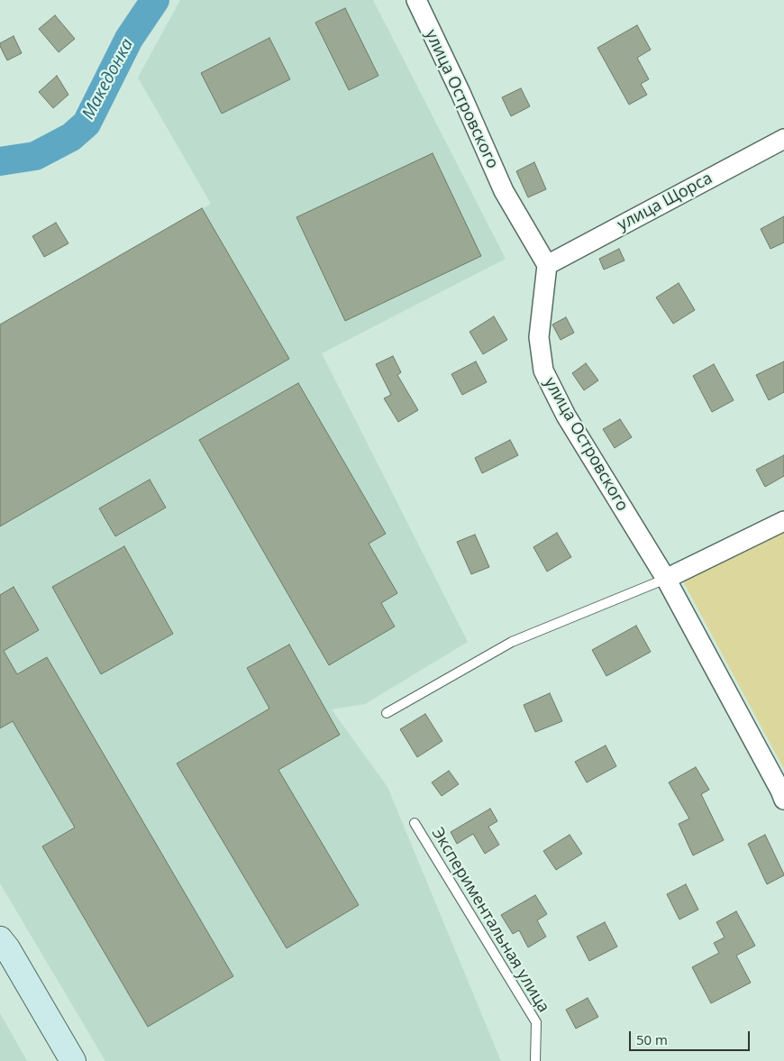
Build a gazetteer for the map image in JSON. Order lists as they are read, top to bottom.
{
  "streets": {
    "street": ["улица Островского", "улица Щорса"],
    "lane": ["Экспериментальная улица"]
  },
  "crossings": [
    ["улица Островского", "улица Щорса"]
  ],
  "water": ["Македонка"],
  "scale_bar": "50 m"
}
